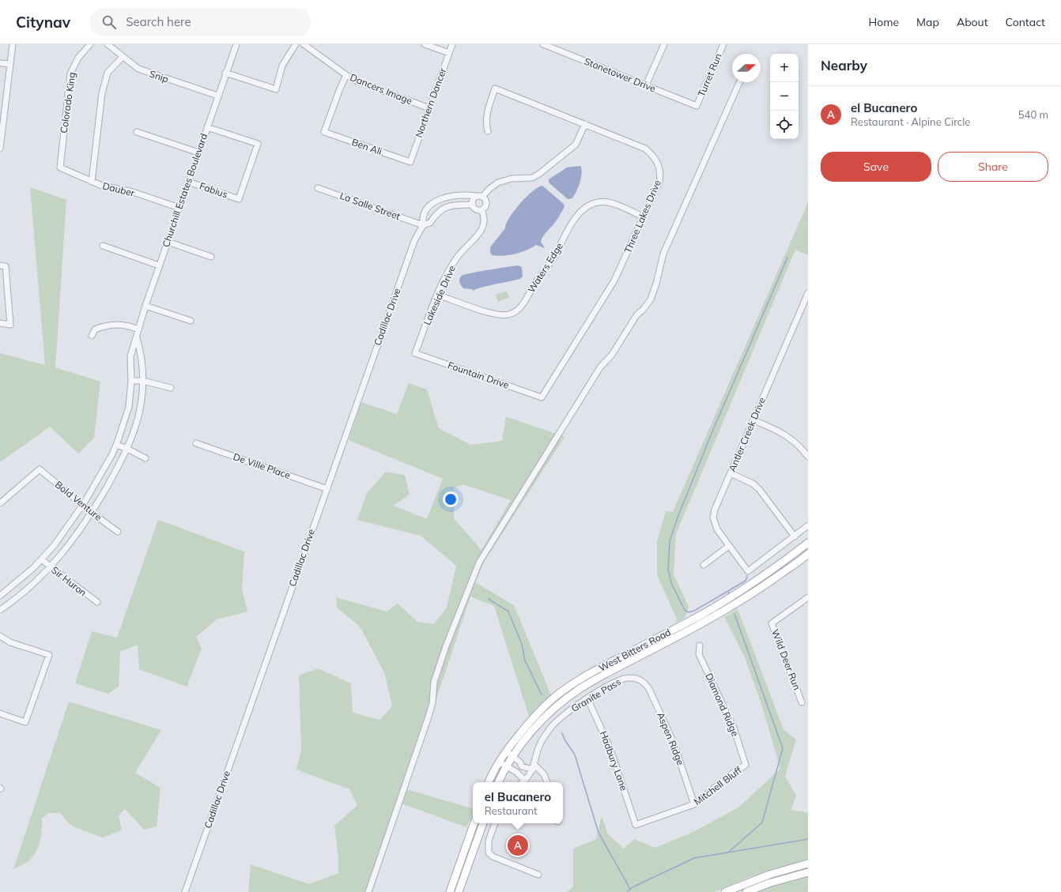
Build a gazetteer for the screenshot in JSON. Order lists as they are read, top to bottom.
{
  "streets": {
    "main road": ["West Bitters Road"],
    "street": [
      "Stonetower Drive",
      "Turret Run",
      "Snip",
      "Dancers Image",
      "Colorado King",
      "Northern Dancer",
      "Ben Ali",
      "Dauber",
      "Churchill Estates Boulevard",
      "Fabius",
      "La Salle Street",
      "Three Lakes Drive",
      "Waters Edge",
      "Lakeside Drive",
      "Cadillac Drive",
      "Fountain Drive",
      "Antler Creek Drive",
      "De Ville Place",
      "Bold Venture",
      "Sir Huron",
      "Wild Deer Run",
      "Granite Pass",
      "Diamond Ridge",
      "Aspen Ridge",
      "Hadbury Lane",
      "Mitchell Bluff"
    ]
  },
  "crossings": [
    ["Stonetower Drive", "Turret Run"],
    ["Snip", "Churchill Estates Boulevard"],
    ["Dancers Image", "Northern Dancer"],
    ["Dancers Image", "Ben Ali"],
    ["Colorado King", "Dauber"],
    ["Northern Dancer", "Ben Ali"],
    ["Dauber", "Churchill Estates Boulevard"],
    ["Churchill Estates Boulevard", "Fabius"],
    ["Churchill Estates Boulevard", "Bold Venture"],
    ["Churchill Estates Boulevard", "Sir Huron"],
    ["La Salle Street", "Cadillac Drive"],
    ["Three Lakes Drive", "Waters Edge"],
    ["Three Lakes Drive", "Fountain Drive"],
    ["Waters Edge", "Lakeside Drive"],
    ["Lakeside Drive", "Fountain Drive"],
    ["Cadillac Drive", "De Ville Place"],
    ["Granite Pass", "Aspen Ridge"],
    ["Granite Pass", "Hadbury Lane"],
    ["Diamond Ridge", "Mitchell Bluff"],
    ["Aspen Ridge", "Mitchell Bluff"],
    ["Hadbury Lane", "Mitchell Bluff"]
  ],
  "north": "right",
  "page": {
    "header": "Citynav",
    "search": "Search here",
    "nav": [
      "Home",
      "Map",
      "About",
      "Contact"
    ],
    "heading": "Nearby",
    "map_buttons": ["+", "−"],
    "list": [
      {
        "mark": "A",
        "name": "el Bucanero",
        "note": "Restaurant · Alpine Circle",
        "value": "540 m"
      }
    ],
    "buttons": ["Save", "Share"],
    "popup": ["el Bucanero", "Restaurant"],
    "pins": "A"
  }
}
